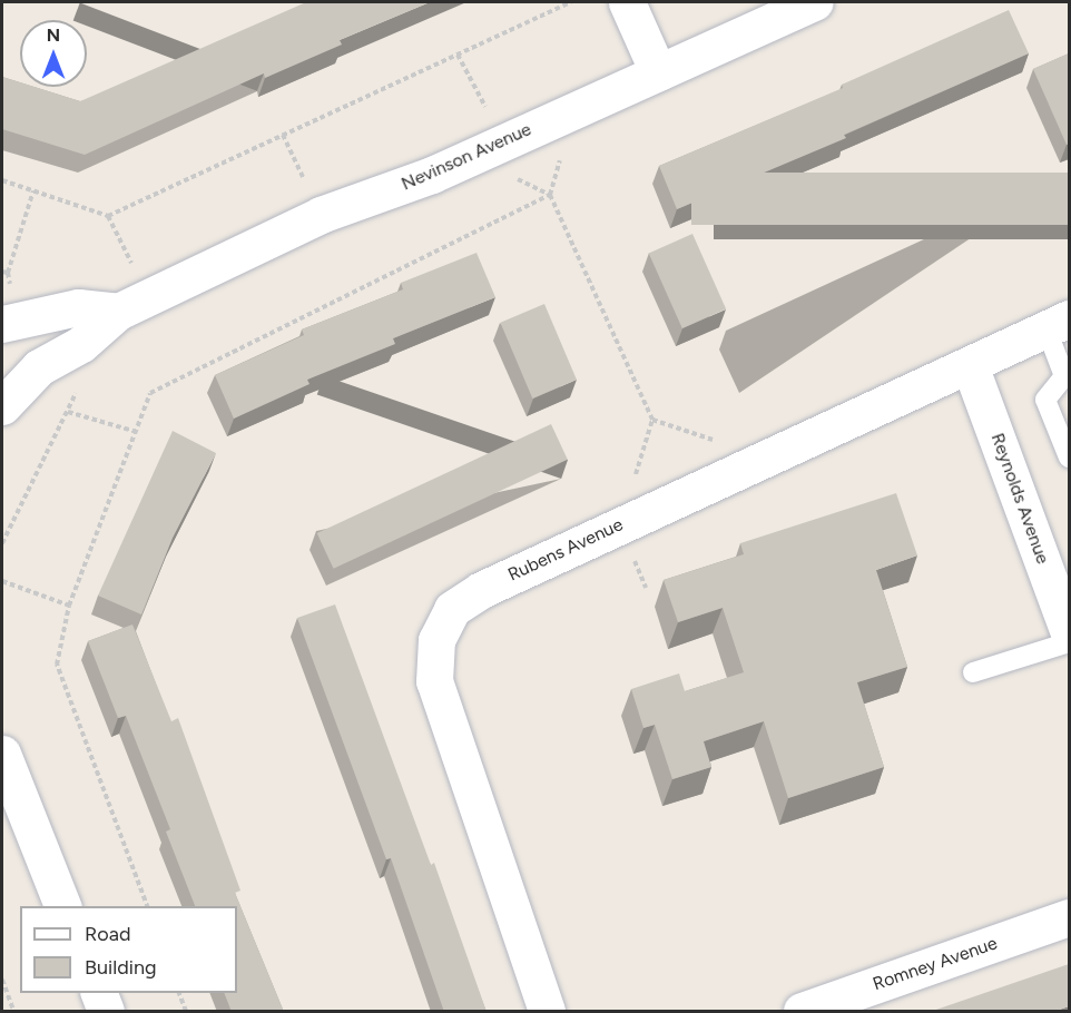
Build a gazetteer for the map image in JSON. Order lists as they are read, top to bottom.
{
  "streets": {
    "street": [
      "Nevinson Avenue",
      "Reynolds Avenue",
      "Rubens Avenue",
      "Romney Avenue"
    ]
  },
  "crossings": [
    ["Reynolds Avenue", "Rubens Avenue"]
  ],
  "legend": ["Road", "Building"],
  "north": "top"
}
